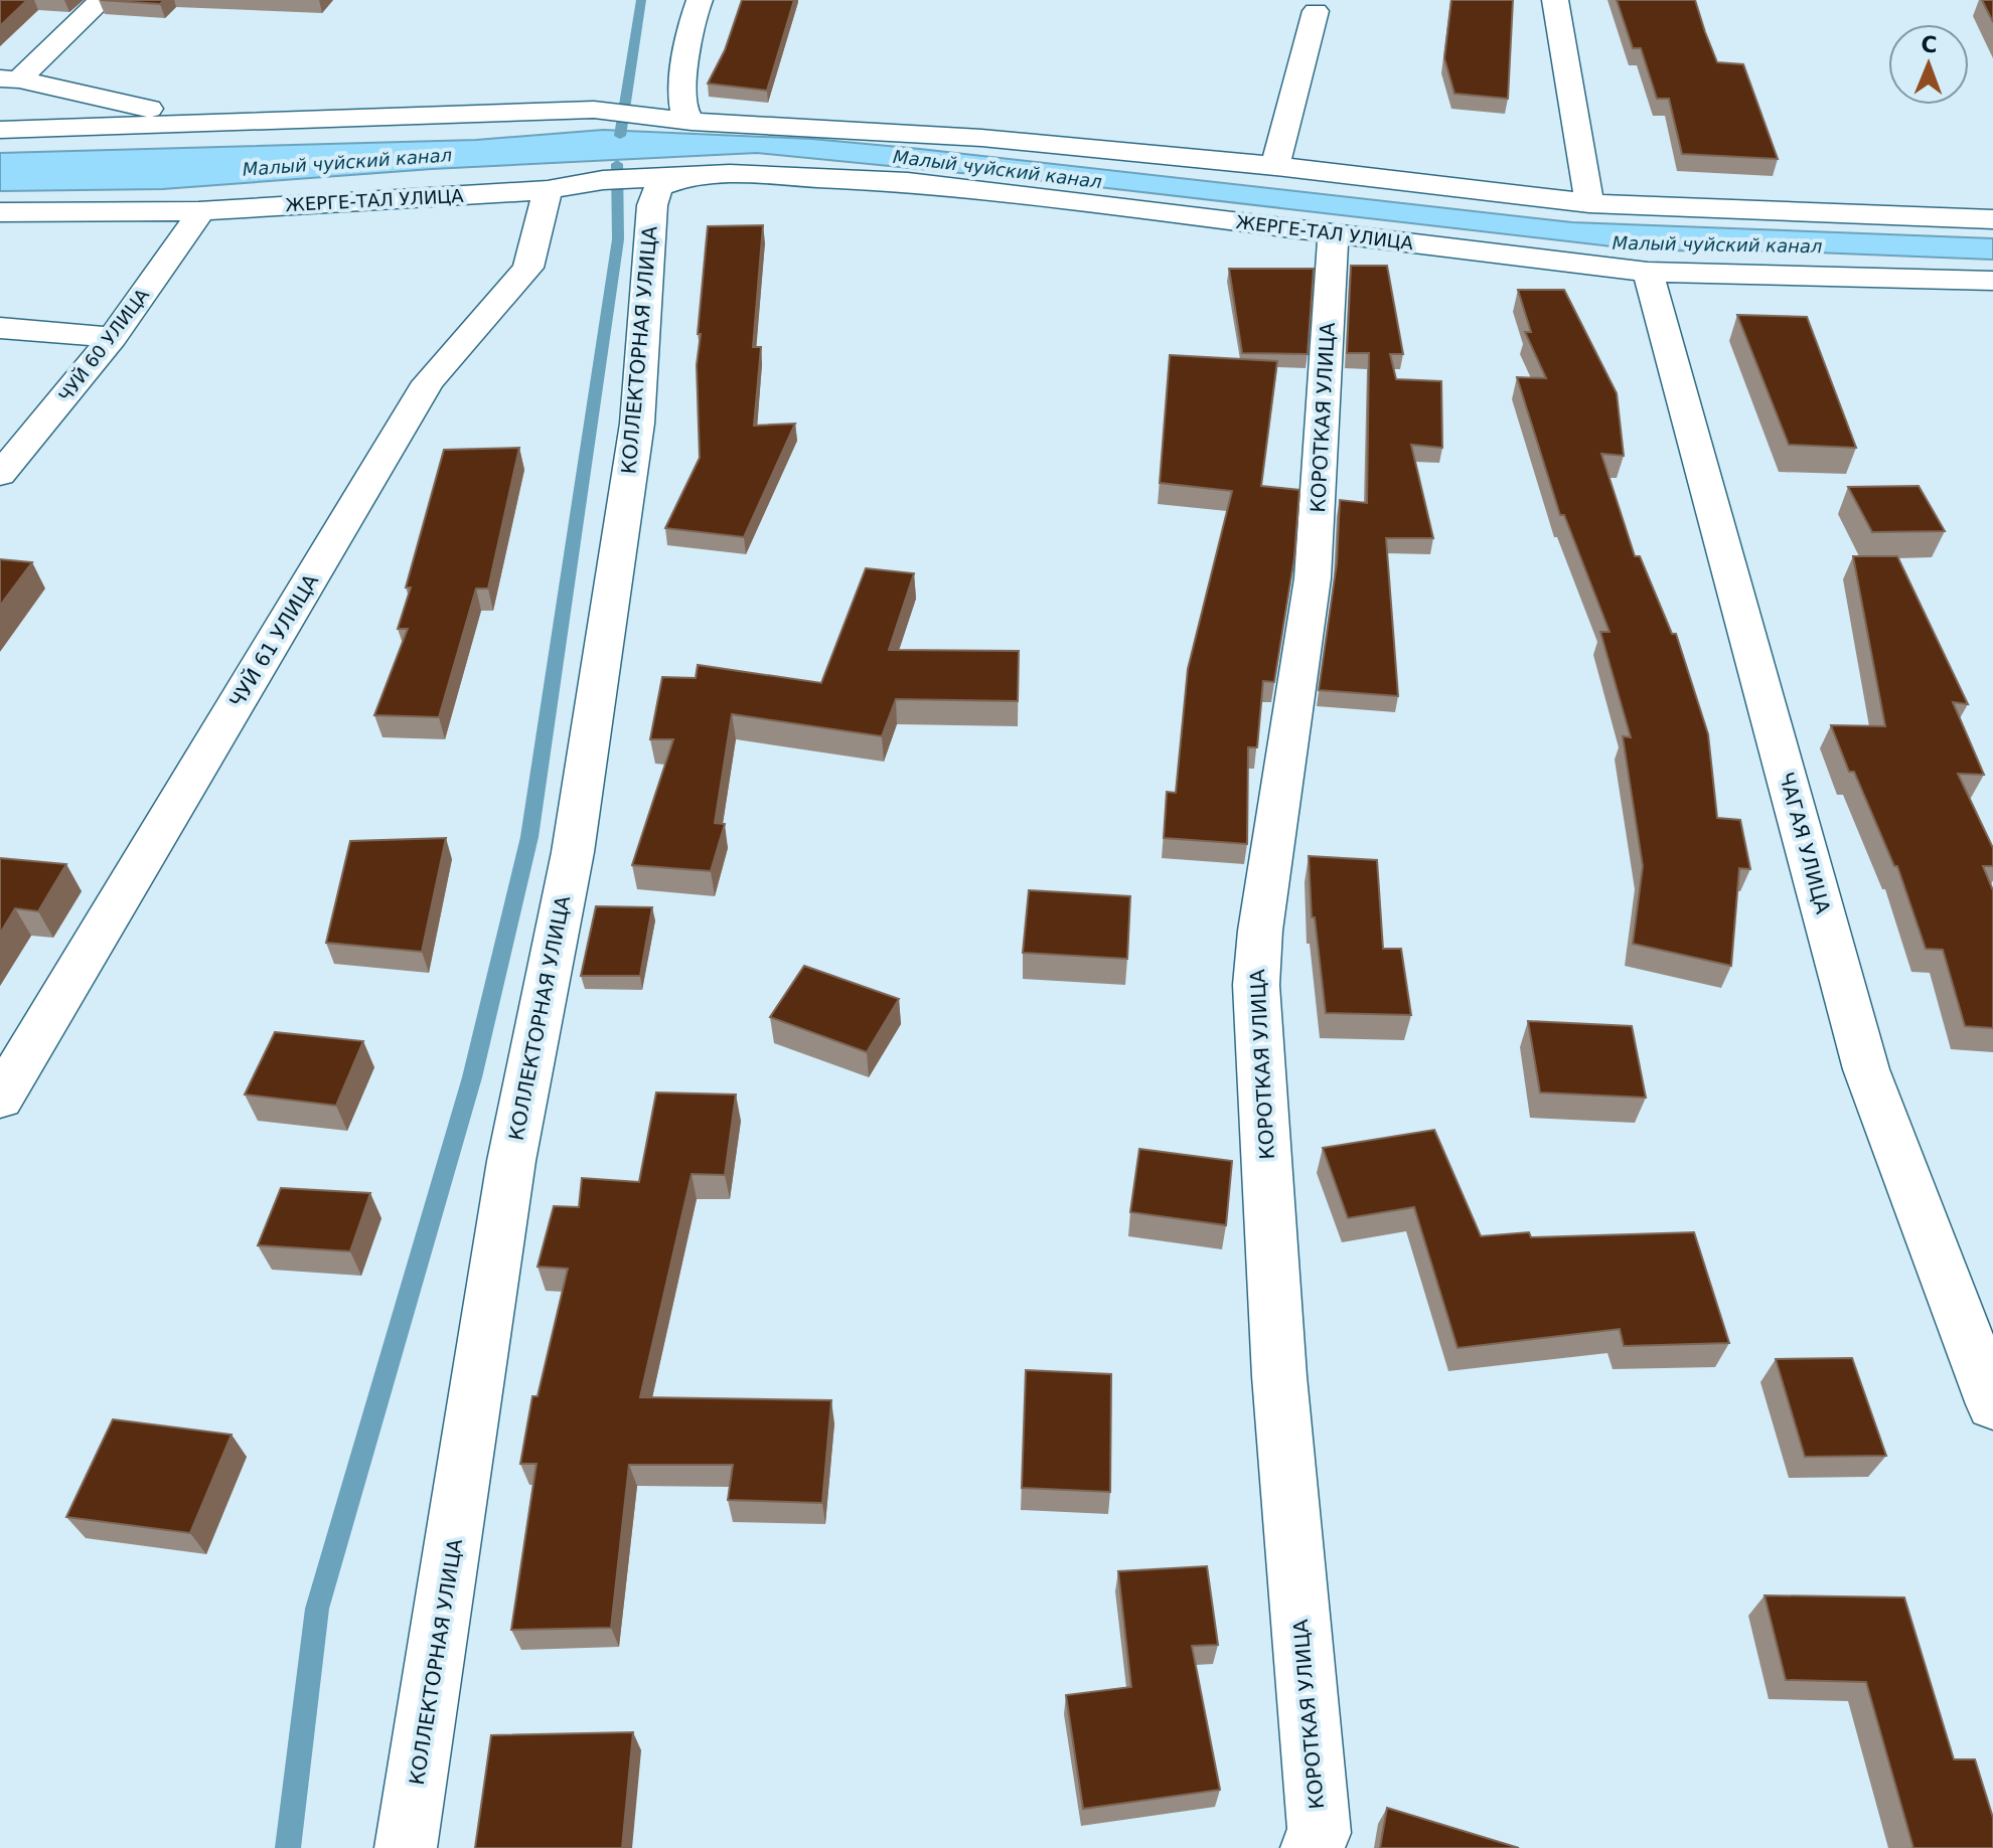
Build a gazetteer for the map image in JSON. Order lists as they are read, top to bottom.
{
  "streets": {
    "street": [
      "ЖЕРГЕ-ТАЛ УЛИЦА",
      "ЧУЙ 60 УЛИЦА",
      "КОЛЛЕКТОРНАЯ УЛИЦА",
      "КОРОТКАЯ УЛИЦА",
      "ЧУЙ 61 УЛИЦА",
      "ЧАГАЯ УЛИЦА"
    ]
  },
  "crossings": [
    ["ЖЕРГЕ-ТАЛ УЛИЦА", "ЧУЙ 60 УЛИЦА"],
    ["ЖЕРГЕ-ТАЛ УЛИЦА", "КОЛЛЕКТОРНАЯ УЛИЦА"],
    ["ЖЕРГЕ-ТАЛ УЛИЦА", "КОРОТКАЯ УЛИЦА"],
    ["ЖЕРГЕ-ТАЛ УЛИЦА", "ЧУЙ 61 УЛИЦА"],
    ["ЖЕРГЕ-ТАЛ УЛИЦА", "ЧАГАЯ УЛИЦА"]
  ],
  "water": ["Малый чуйский канал"],
  "north": "top"
}
